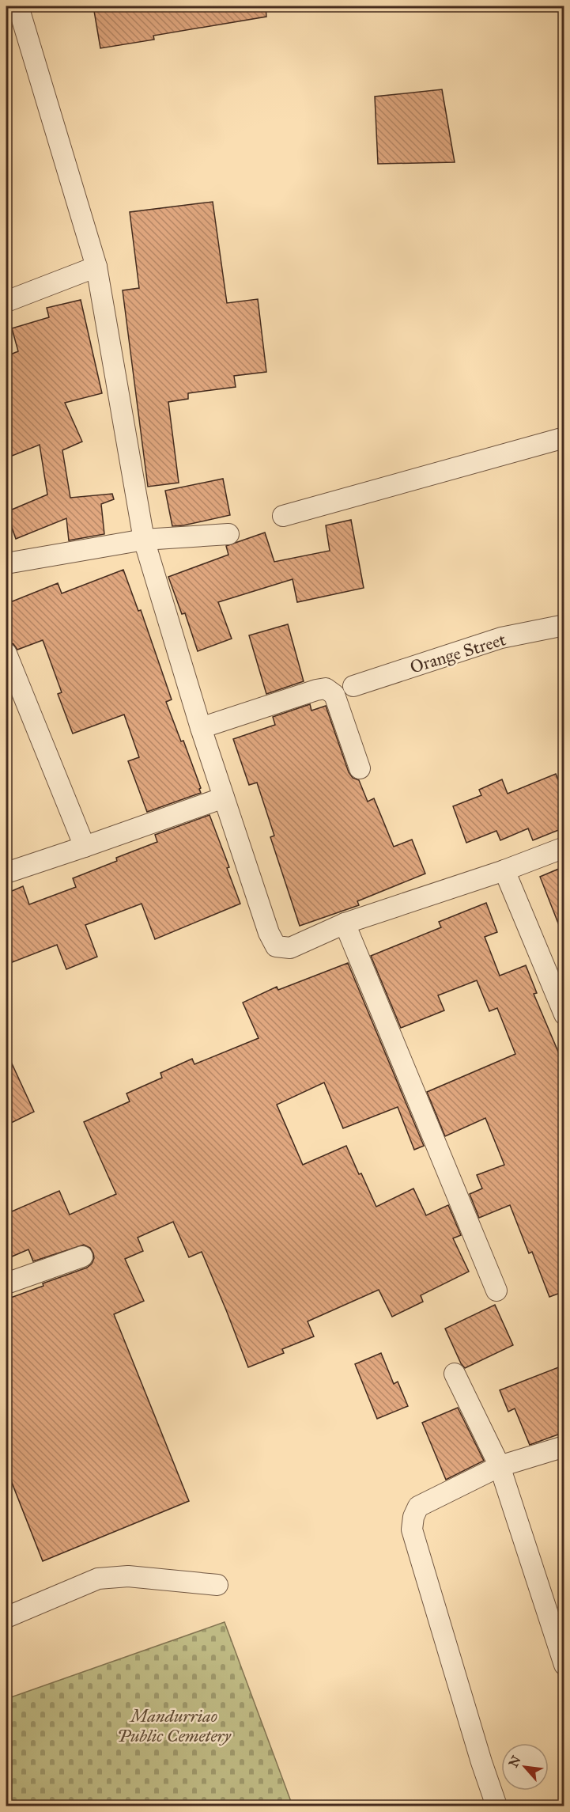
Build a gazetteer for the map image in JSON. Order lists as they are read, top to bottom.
{
  "streets": {
    "street": ["Orange Street"]
  },
  "parks": ["Mandurriao Public Cemetery"],
  "north": "top left"
}
